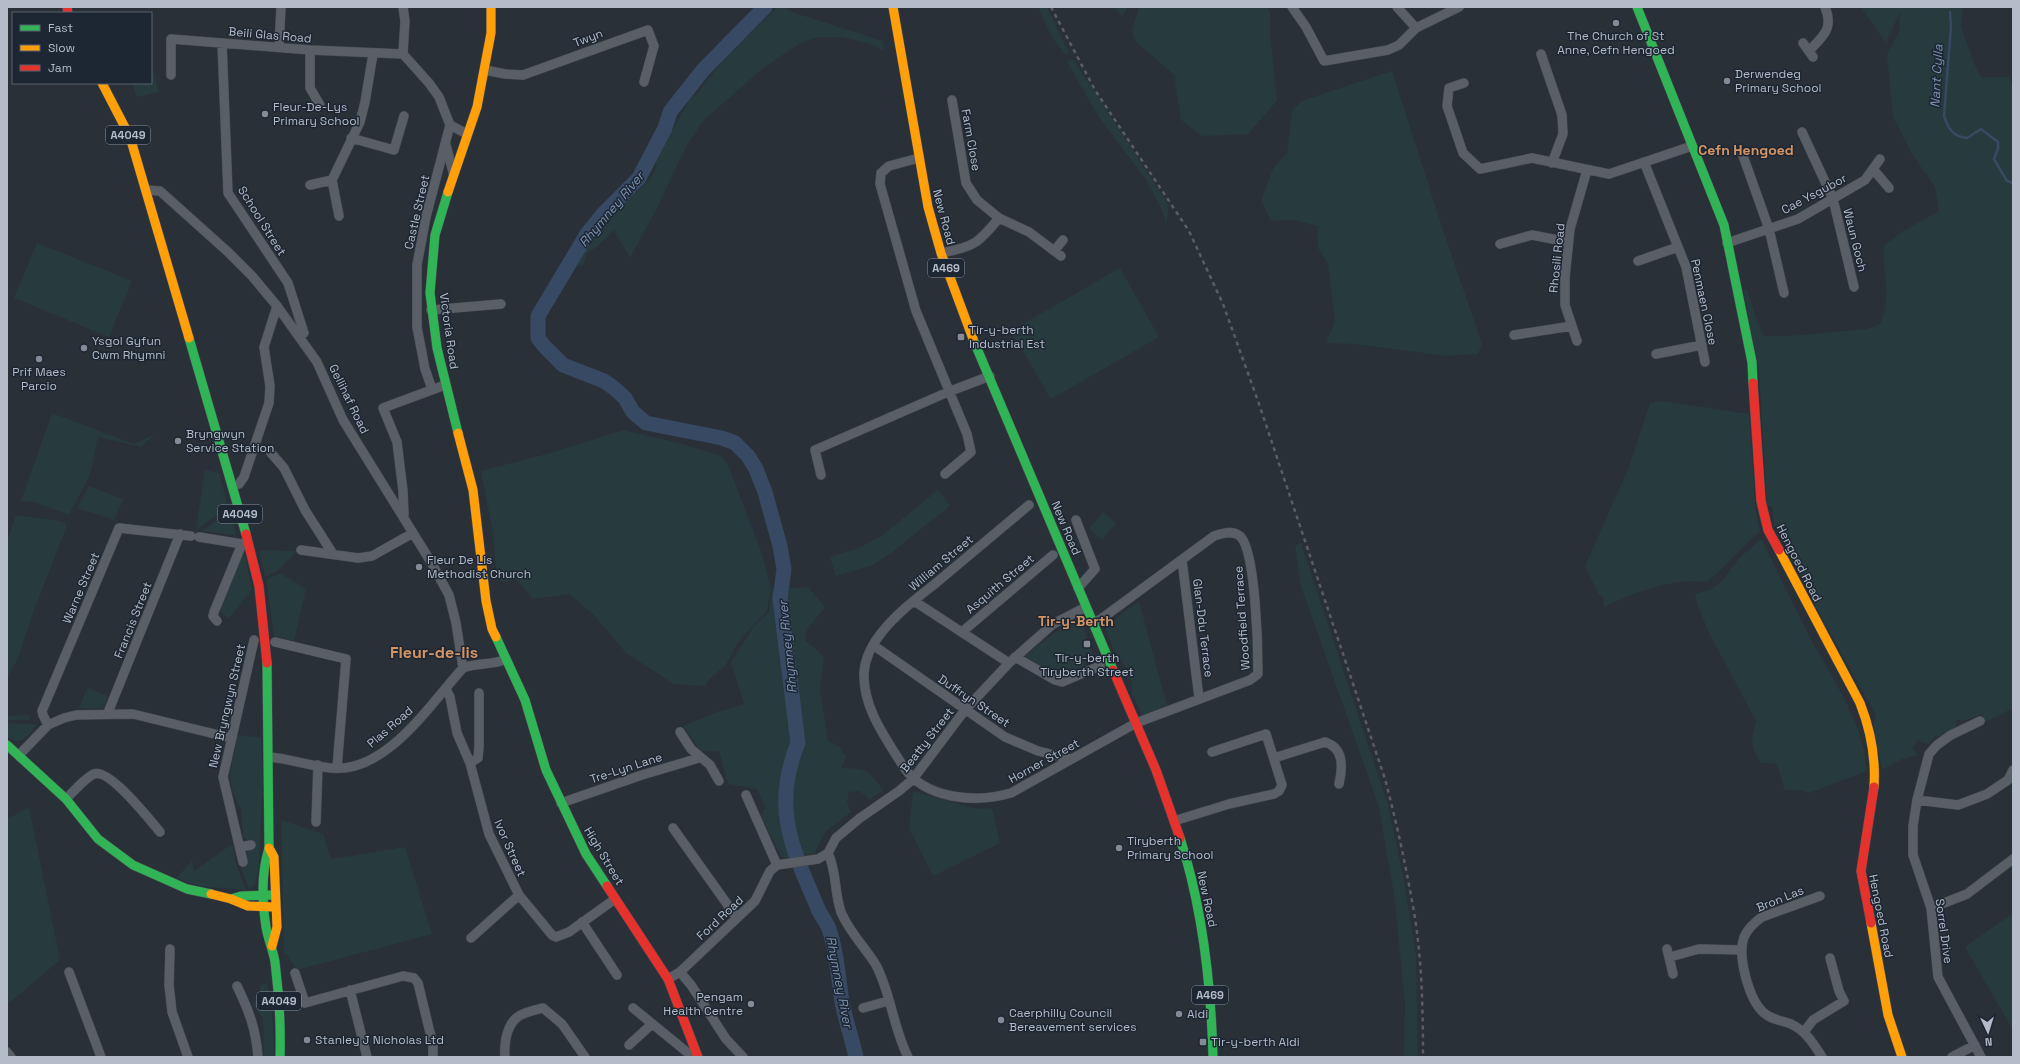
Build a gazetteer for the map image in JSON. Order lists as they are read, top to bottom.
{
  "streets": {
    "main road": [
      "A4049",
      "New Road",
      "A469",
      "Victoria Road",
      "Hengoed Road",
      "High Street"
    ],
    "street": [
      "Beili Glas Road",
      "Twyn",
      "Farm Close",
      "Cae Ysgubor",
      "Castle Street",
      "School Street",
      "Waun Goch",
      "Rhosili Road",
      "Penmaen Close",
      "Gellihaf Road",
      "William Street",
      "Asquith Street",
      "Warne Street",
      "Woodfield Terrace",
      "Francis Street",
      "Glan-Ddu Terrace",
      "Duffryn Street",
      "New Bryngwyn Street",
      "Plas Road",
      "Beatty Street",
      "Horner Street",
      "Tre-Lyn Lane",
      "Ivor Street",
      "Bron Las",
      "Ford Road",
      "Sorrel Drive"
    ]
  },
  "crossings": [
    ["Beili Glas Road", "School Street"],
    ["Twyn", "Victoria Road"],
    ["A4049", "Gellihaf Road"],
    ["A4049", "Warne Street"],
    ["A4049", "Plas Road"],
    ["Cae Ysgubor", "Waun Goch"],
    ["Cae Ysgubor", "Hengoed Road"],
    ["New Road", "Woodfield Terrace"],
    ["New Road", "Beatty Street"],
    ["New Road", "Horner Street"],
    ["Victoria Road", "High Street"],
    ["Gellihaf Road", "Plas Road"],
    ["William Street", "Duffryn Street"],
    ["William Street", "Beatty Street"],
    ["William Street", "Horner Street"],
    ["Warne Street", "Francis Street"],
    ["Woodfield Terrace", "Glan-Ddu Terrace"],
    ["Woodfield Terrace", "Horner Street"],
    ["Duffryn Street", "Beatty Street"],
    ["Duffryn Street", "Horner Street"],
    ["Plas Road", "Ivor Street"],
    ["Beatty Street", "Horner Street"],
    ["Beatty Street", "Ford Road"],
    ["Tre-Lyn Lane", "High Street"],
    ["Ivor Street", "High Street"],
    ["High Street", "Ford Road"]
  ],
  "districts": ["Cefn Hengoed", "Tir-y-Berth", "Fleur-de-lis"],
  "water": ["Nant Cylla", "Rhymney River"],
  "places": {
    "other": [
      "The Church of St Anne, Cefn Hengoed",
      "Derwendeg Primary School",
      "Fleur-De-Lys Primary School",
      "Ysgol Gyfun Cwm Rhymni",
      "Prif Maes Parcio",
      "Bryngwyn Service Station",
      "Fleur De Lis Methodist Church",
      "Tiryberth Primary School",
      "Pengam Health Centre",
      "Aldi",
      "Caerphilly Council Bereavement services",
      "Stanley J Nicholas Ltd"
    ],
    "transit": ["Tir-y-berth Industrial Est", "Tir-y-berth Tiryberth Street", "Tir-y-berth Aldi"]
  },
  "legend": ["Fast", "Slow", "Jam"],
  "north": "bottom"
}
